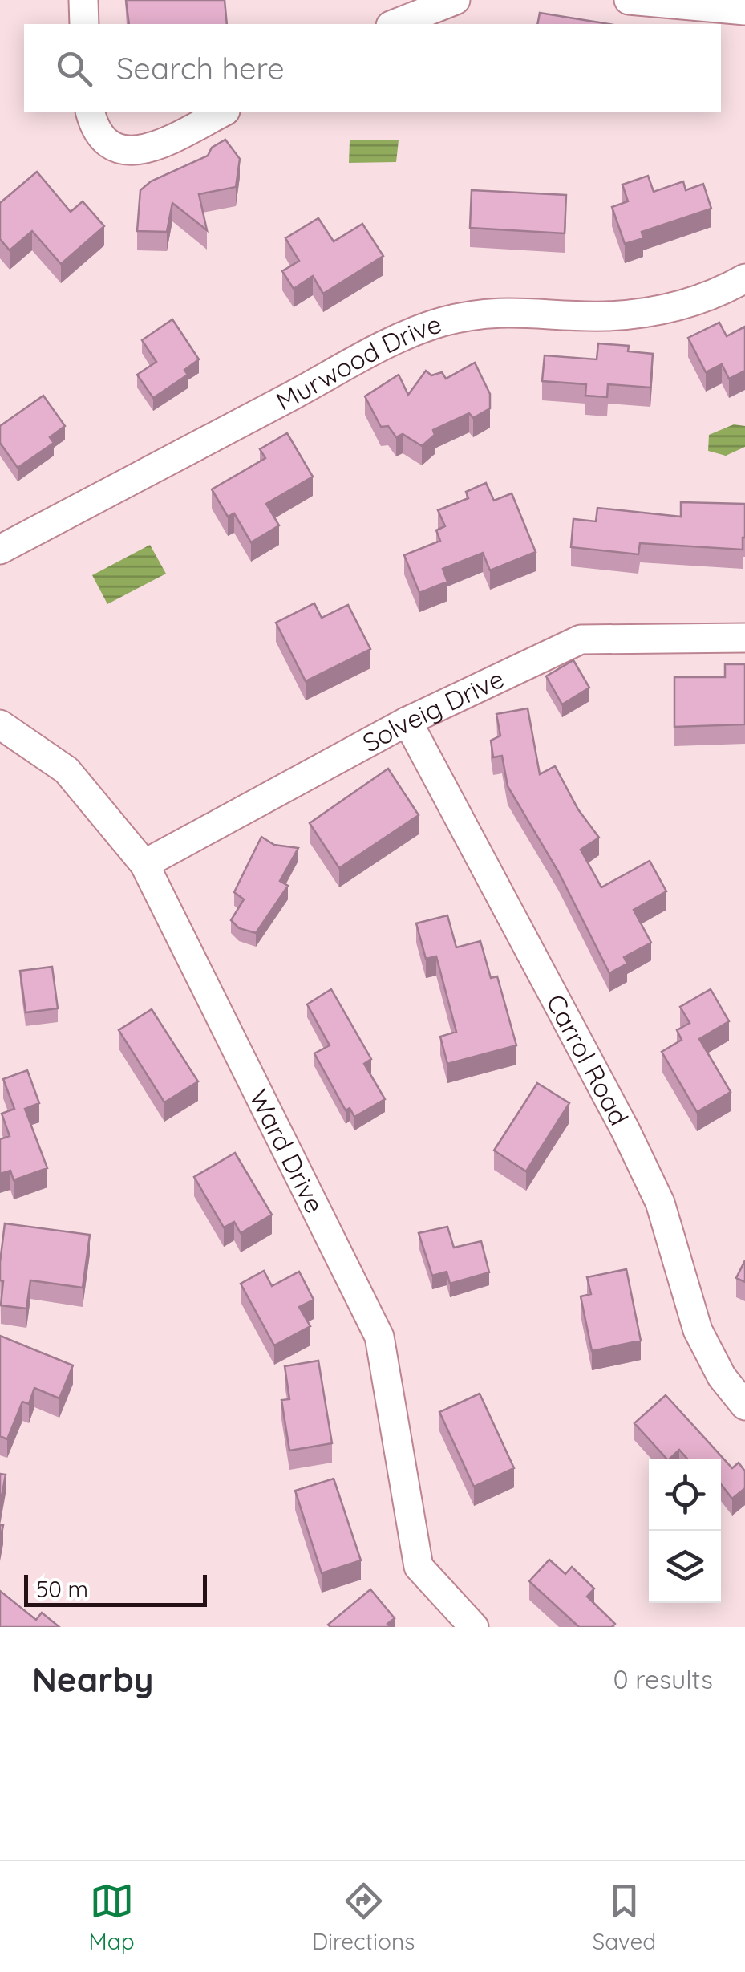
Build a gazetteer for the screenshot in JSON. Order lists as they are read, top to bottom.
{
  "streets": {
    "street": [
      "Murwood Drive",
      "Solveig Drive",
      "Carrol Road",
      "Ward Drive"
    ]
  },
  "crossings": [
    ["Solveig Drive", "Carrol Road"],
    ["Solveig Drive", "Ward Drive"]
  ],
  "scale_bar": "50 m",
  "page": {
    "search": "Search here",
    "scale": "50 m",
    "heading": ["Nearby", "0 results"],
    "nav": ["Map", "Directions", "Saved"]
  }
}
